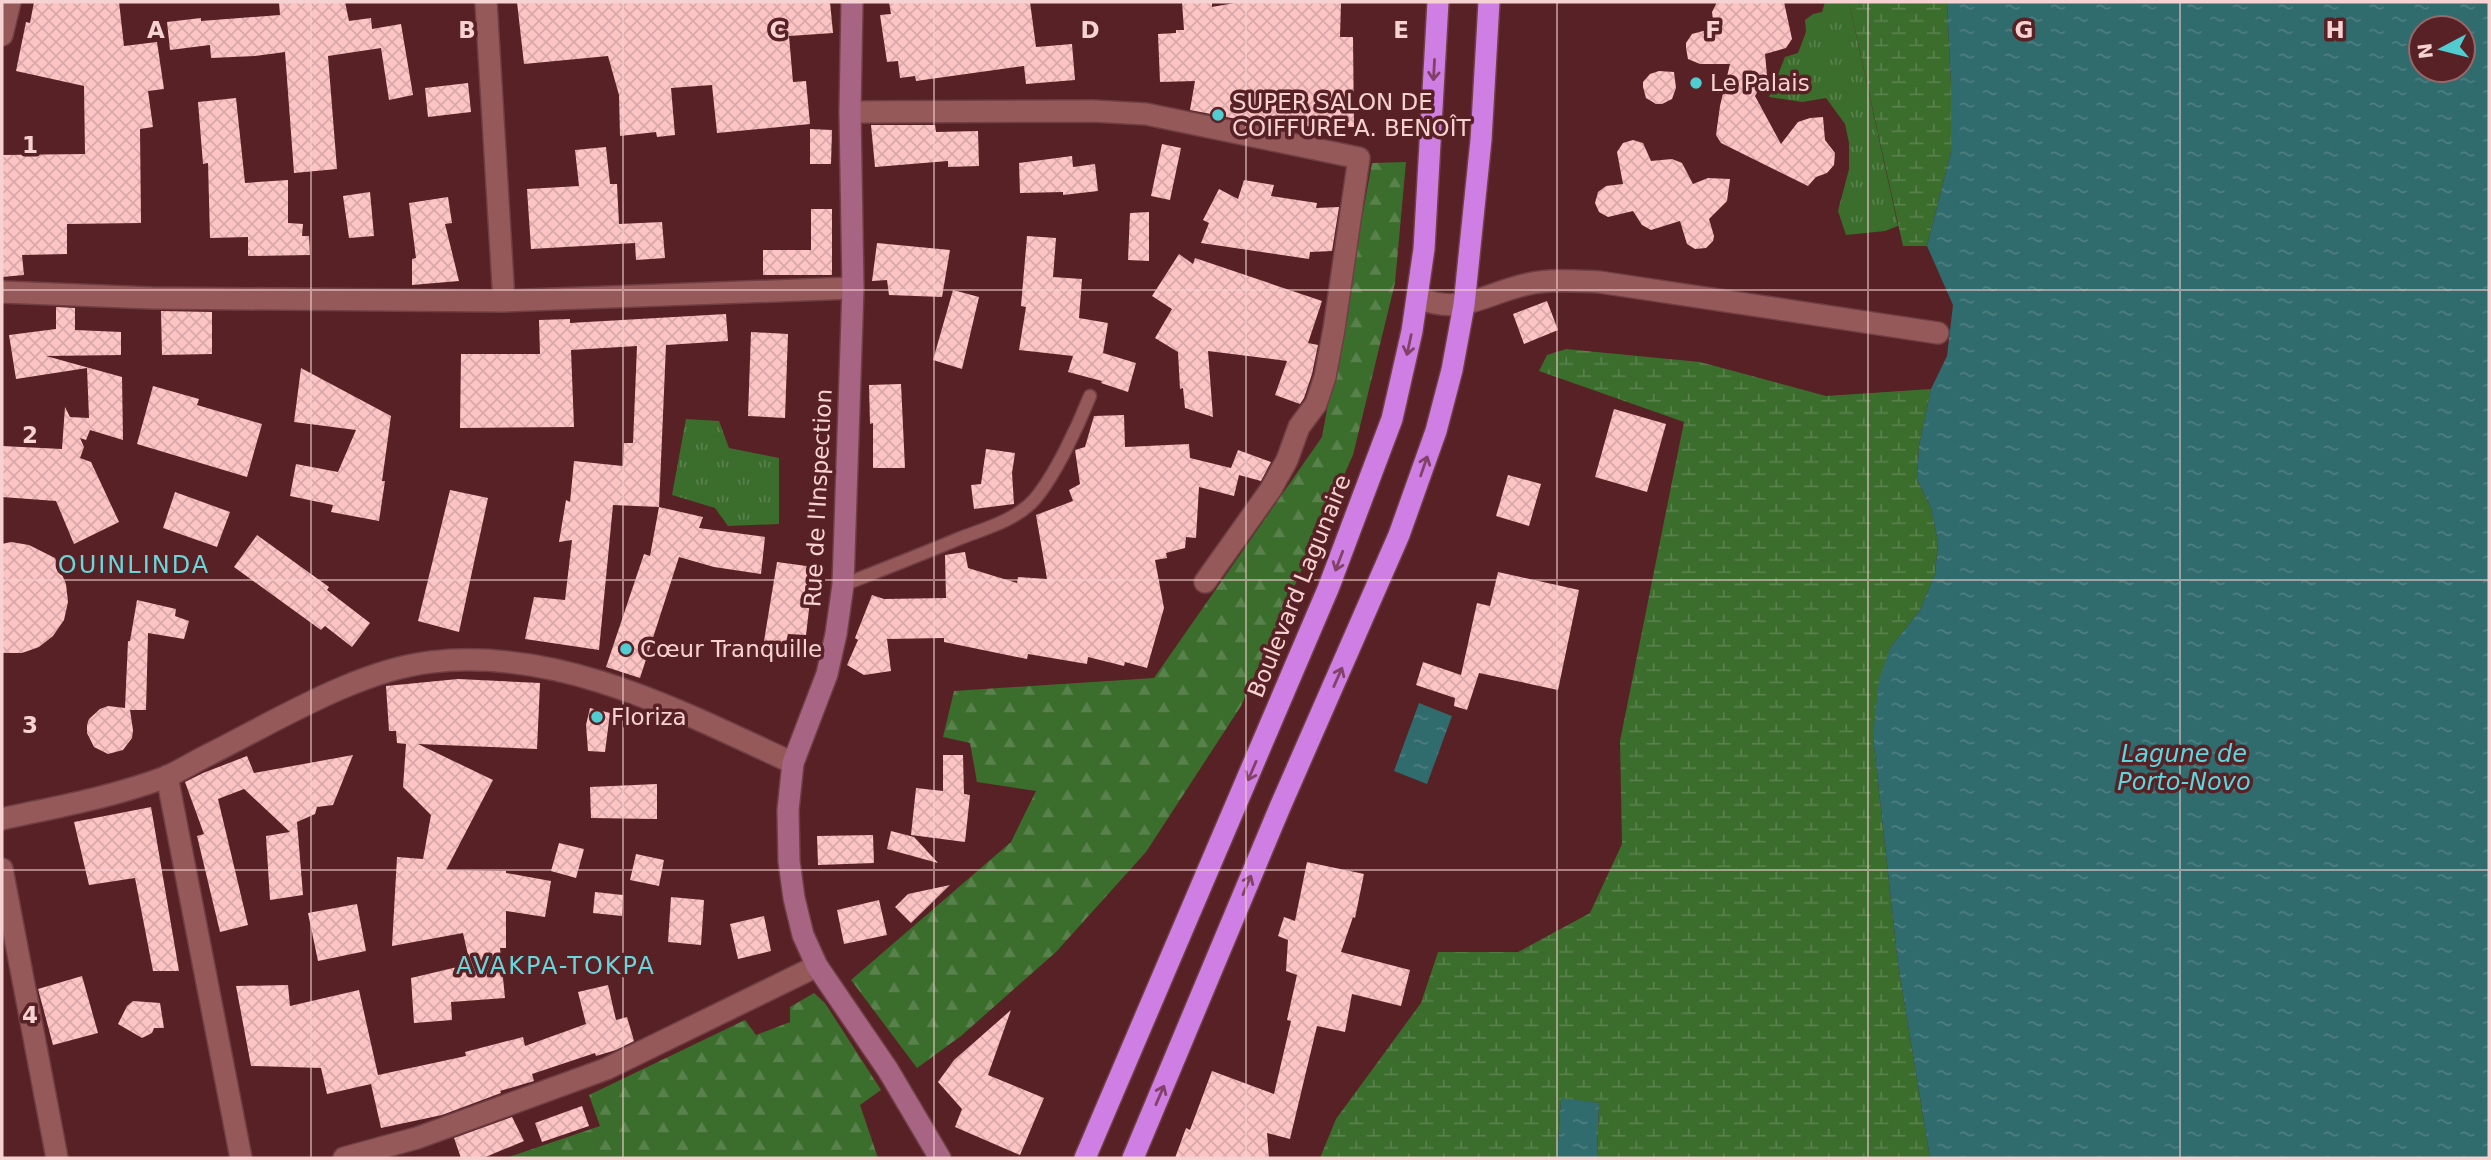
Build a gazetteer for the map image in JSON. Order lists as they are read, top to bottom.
{
  "streets": {
    "highway": ["Boulevard Lagunaire"],
    "street": ["Rue de l'Inspection"]
  },
  "districts": ["OUINLINDA", "AVAKPA-TOKPA"],
  "water": ["Lagune de Porto-Novo"],
  "places": [
    "Le Palais",
    "SUPER SALON DE COIFFURE A. BENOÎT",
    "Cœur Tranquille",
    "Floriza"
  ],
  "north": "left",
  "grid": {
    "columns": [
      "A",
      "B",
      "C",
      "D",
      "E",
      "F",
      "G",
      "H"
    ],
    "rows": [
      "1",
      "2",
      "3",
      "4"
    ]
  }
}
